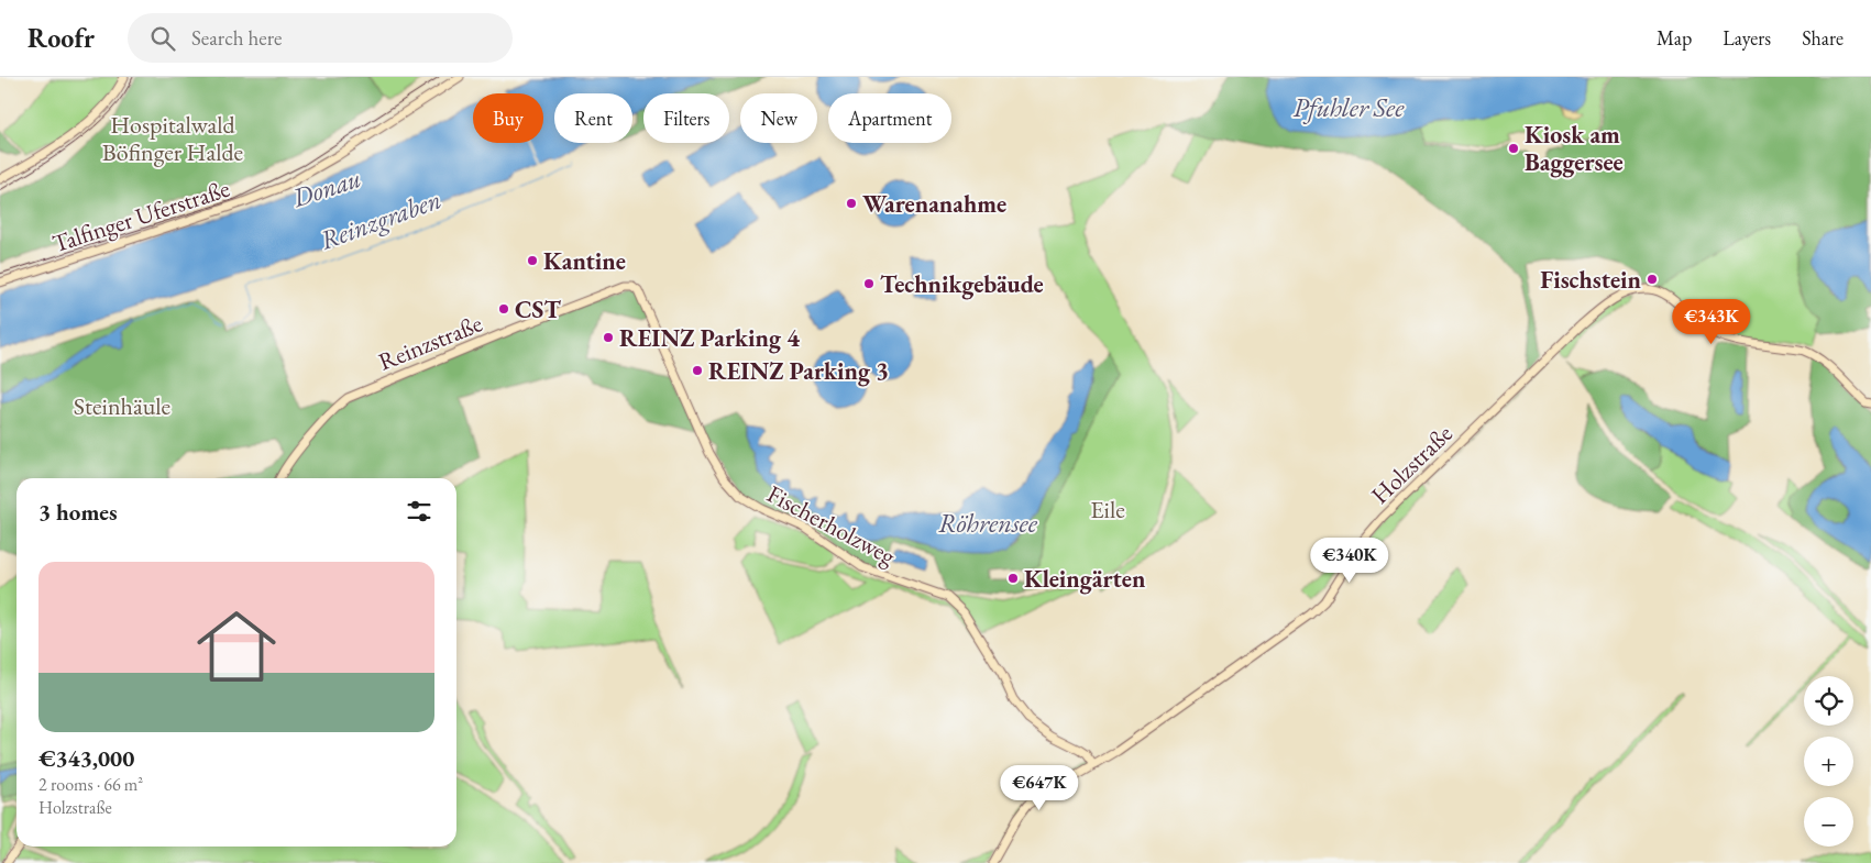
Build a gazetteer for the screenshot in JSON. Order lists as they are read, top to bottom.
{
  "streets": {
    "street": [
      "Talfinger Uferstraße",
      "Reinzstraße",
      "Holzstraße",
      "Fischerholzweg"
    ]
  },
  "crossings": [
    ["Reinzstraße", "Fischerholzweg"],
    ["Holzstraße", "Fischerholzweg"]
  ],
  "water": [
    "Pfuhler See",
    "Donau",
    "Reinzgraben",
    "Röhrensee"
  ],
  "parks": ["Hospitalwald Böfinger Halde", "Steinhäule", "Eile"],
  "places": [
    "Kiosk am Baggersee",
    "Warenanahme",
    "Kantine",
    "Fischstein",
    "Technikgebäude",
    "CST",
    "REINZ Parking 4",
    "REINZ Parking 3",
    "Kleingärten"
  ],
  "page": {
    "header": "Roofr",
    "search": "Search here",
    "nav": ["Map", "Layers", "Share"],
    "chip": [
      "Buy",
      "Rent",
      "Filters",
      "New",
      "Apartment"
    ],
    "price": ["€343K", "€340K", "€647K"],
    "heading": "3 homes",
    "list": [
      {
        "name": "€343,000",
        "note": "2 rooms · 66 m² · Holzstraße"
      }
    ],
    "map_buttons": ["+", "−"]
  }
}
